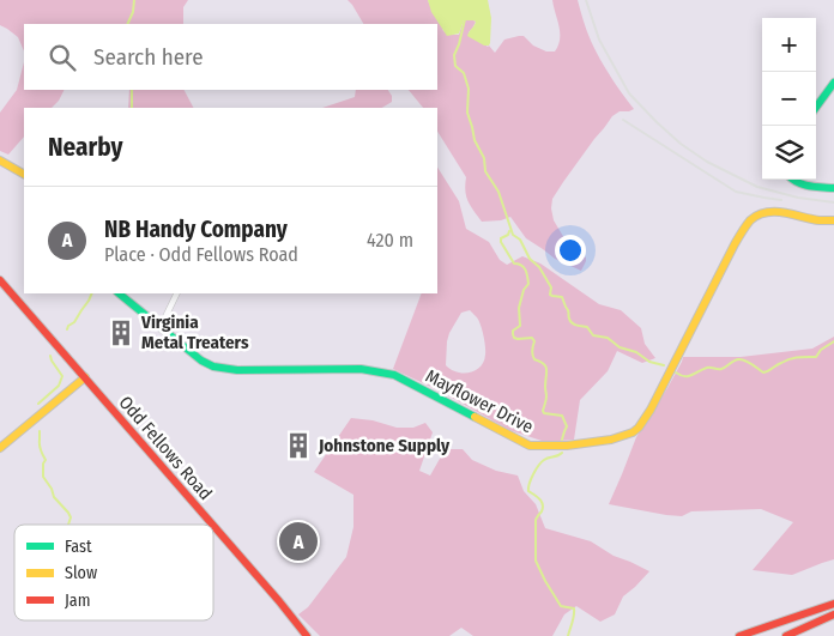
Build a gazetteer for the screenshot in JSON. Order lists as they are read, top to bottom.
{
  "streets": {
    "main road": ["Mayflower Drive", "Odd Fellows Road"]
  },
  "places": {
    "building": ["Virginia Metal Treaters", "Johnstone Supply"]
  },
  "legend": ["Fast", "Slow", "Jam"],
  "page": {
    "map_buttons": ["+", "−"],
    "search": "Search here",
    "heading": "Nearby",
    "list": [
      {
        "mark": "A",
        "name": "NB Handy Company",
        "note": "Place · Odd Fellows Road",
        "value": "420 m"
      }
    ],
    "pins": "A"
  }
}
